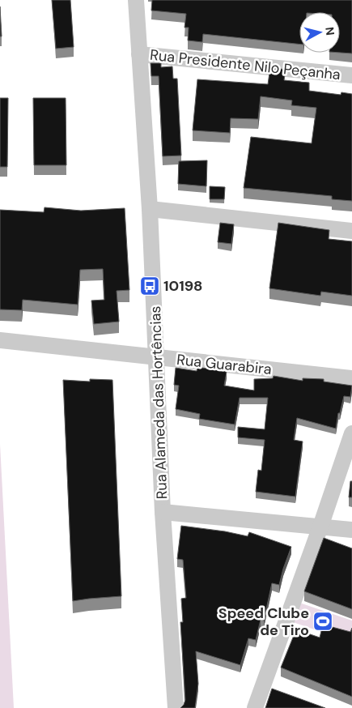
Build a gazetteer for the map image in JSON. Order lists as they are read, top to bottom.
{
  "streets": {
    "street": ["Rua Presidente Nilo Peçanha", "Rua Guarabira", "Rua Alameda das Hortências"]
  },
  "crossings": [
    ["Rua Presidente Nilo Peçanha", "Rua Alameda das Hortências"],
    ["Rua Guarabira", "Rua Alameda das Hortências"]
  ],
  "places": {
    "bus stop": ["10198"],
    "sports": ["Speed Clube de Tiro"]
  },
  "north": "right"
}
